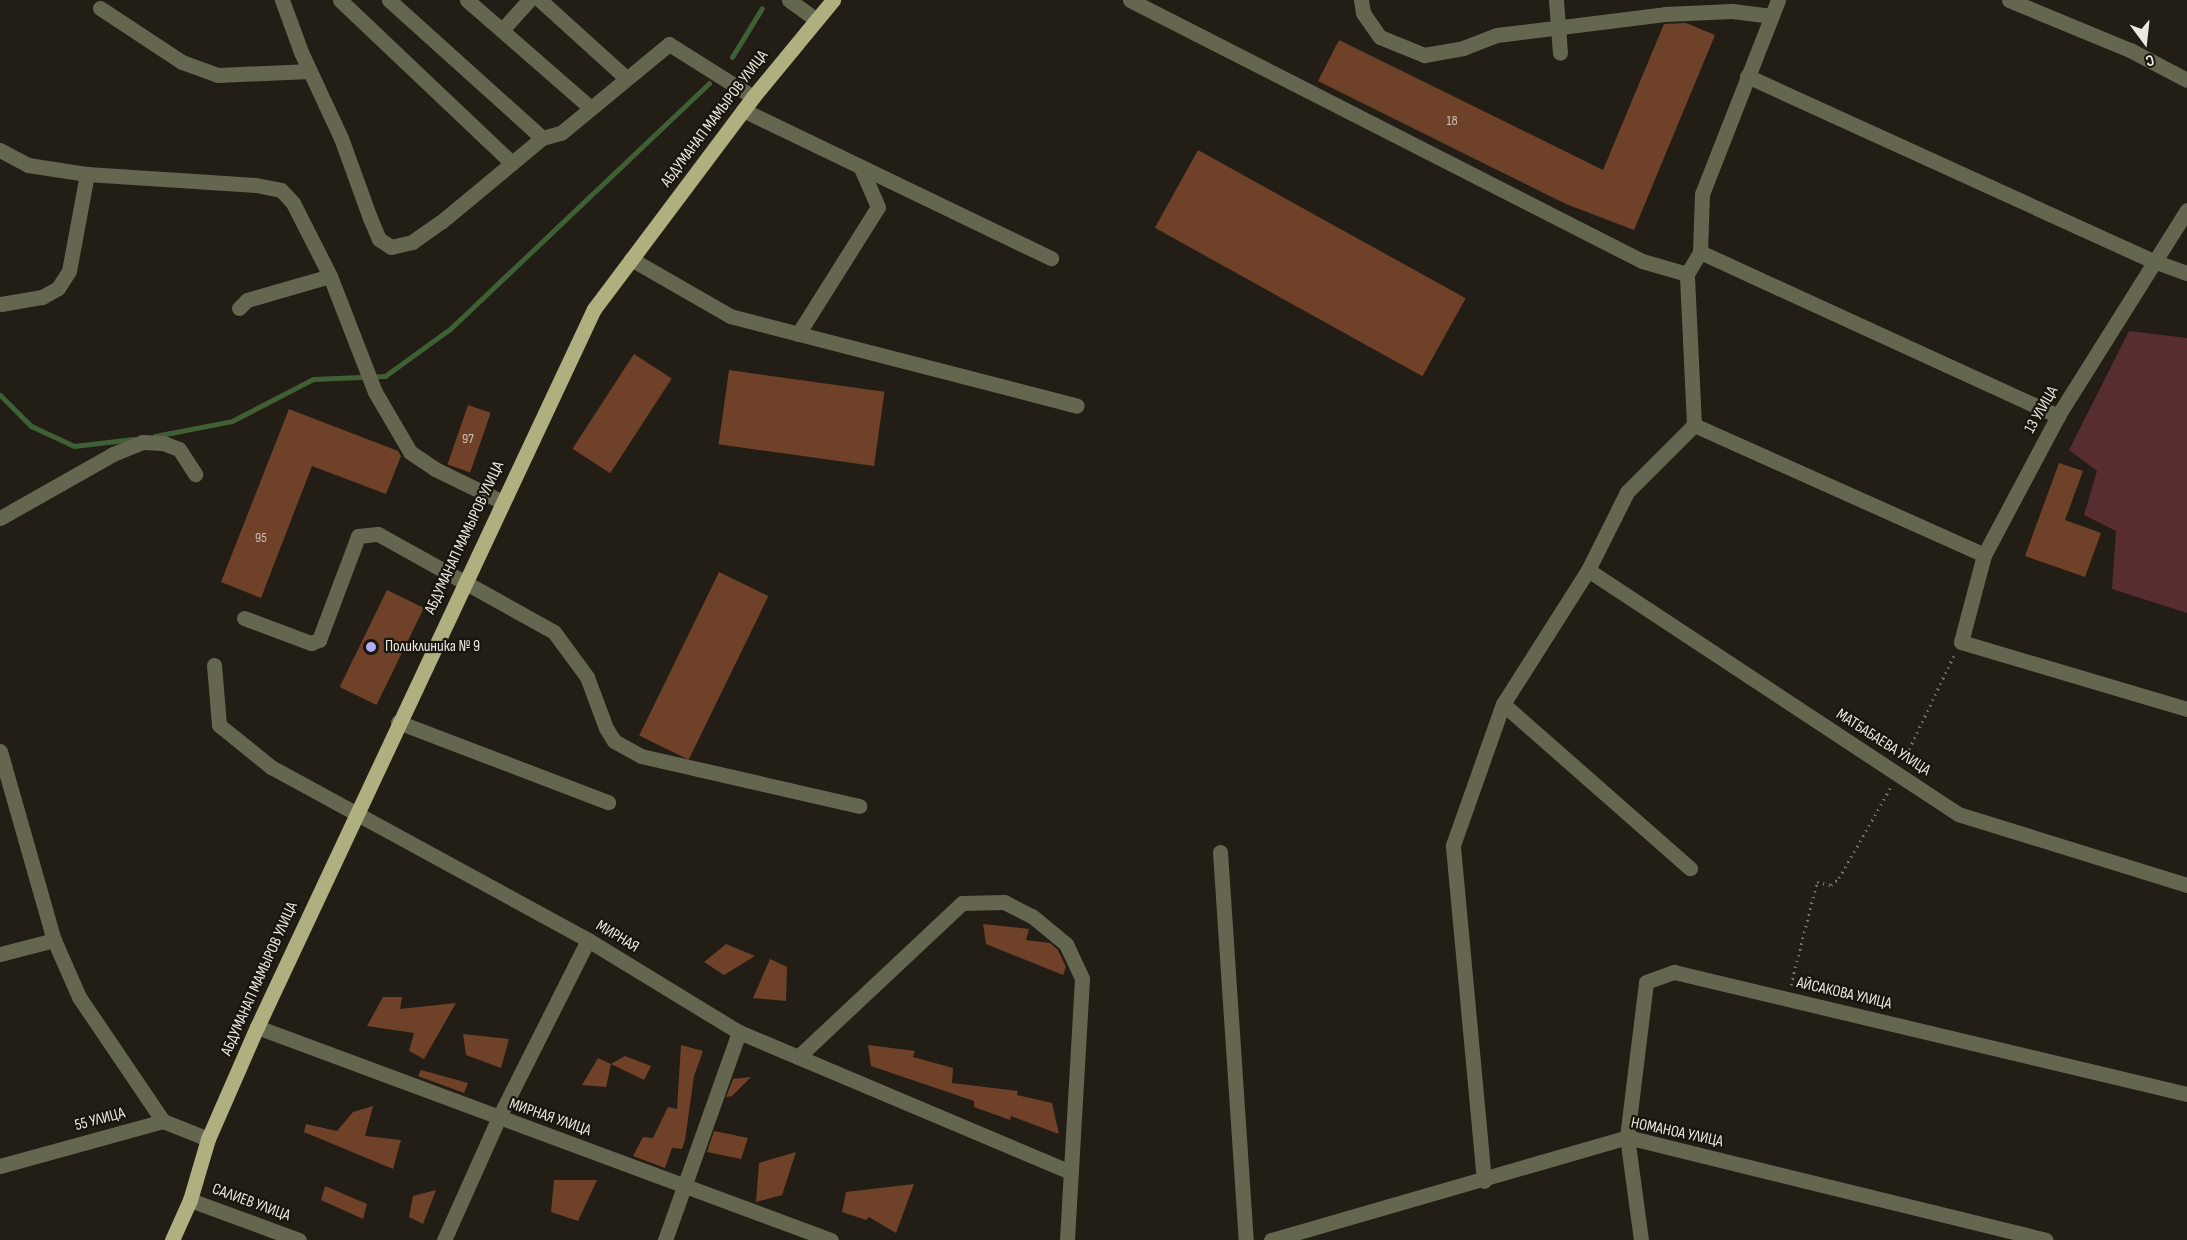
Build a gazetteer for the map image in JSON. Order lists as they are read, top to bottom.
{
  "streets": {
    "main road": ["АБДУМАНАП МАМЫРОВ УЛИЦА"],
    "street": [
      "13 УЛИЦА",
      "МАТБАБАЕВА УЛИЦА",
      "МИРНАЯ",
      "АЙСАКОВА УЛИЦА",
      "МИРНАЯ УЛИЦА",
      "55 УЛИЦА",
      "НОМАНОА УЛИЦА",
      "САЛИЕВ УЛИЦА"
    ]
  },
  "crossings": [
    ["АБДУМАНАП МАМЫРОВ УЛИЦА", "МИРНАЯ"],
    ["АБДУМАНАП МАМЫРОВ УЛИЦА", "МИРНАЯ УЛИЦА"],
    ["АБДУМАНАП МАМЫРОВ УЛИЦА", "САЛИЕВ УЛИЦА"],
    ["АЙСАКОВА УЛИЦА", "НОМАНОА УЛИЦА"]
  ],
  "places": ["Поликлиника № 9"],
  "house_numbers": ["18", "97", "95"],
  "north": "bottom"
}
